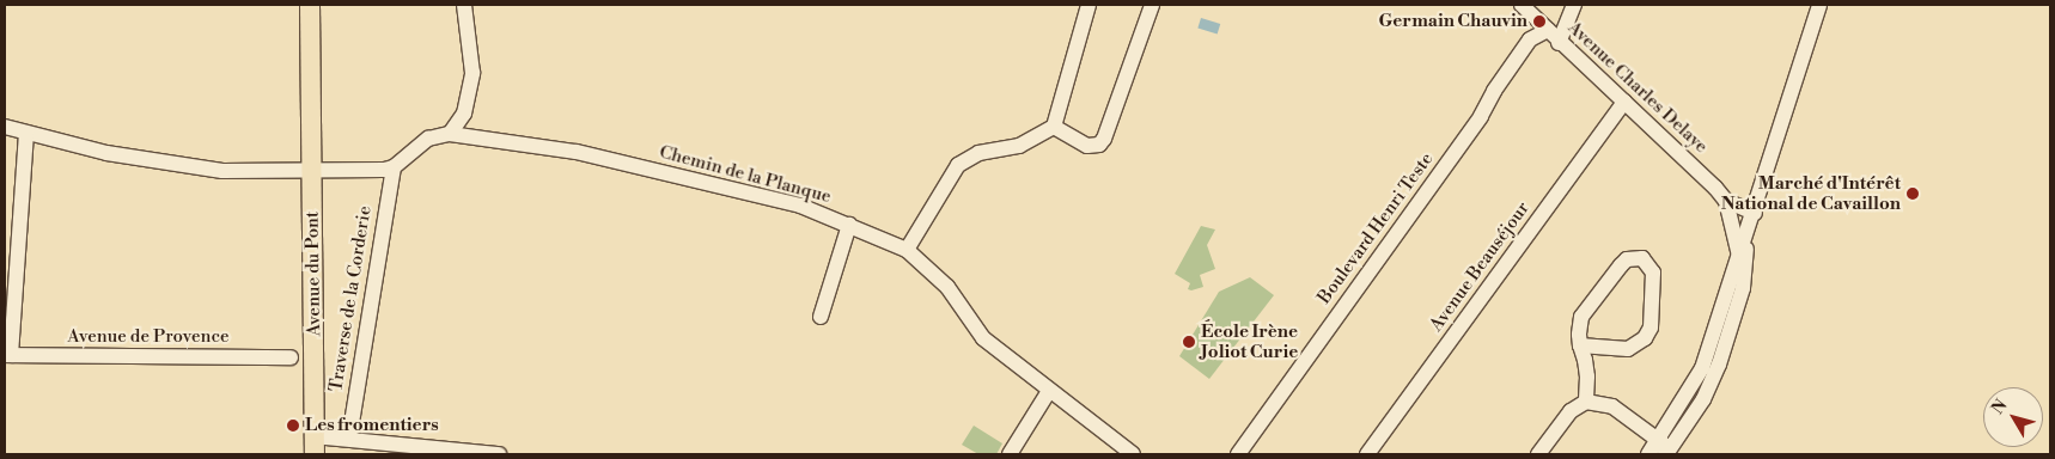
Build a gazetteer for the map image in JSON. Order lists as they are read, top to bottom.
{
  "streets": {
    "main road": ["Avenue du Pont"],
    "street": [
      "Avenue Charles Delaye",
      "Chemin de la Planque",
      "Boulevard Henri Teste",
      "Avenue Beauséjour",
      "Traverse de la Corderie",
      "Avenue de Provence"
    ]
  },
  "crossings": [
    ["Avenue Charles Delaye", "Boulevard Henri Teste"],
    ["Avenue Charles Delaye", "Avenue Beauséjour"]
  ],
  "places": [
    "Germain Chauvin",
    "Marché d'Intérêt National de Cavaillon",
    "École Irène Joliot Curie",
    "Les fromentiers"
  ],
  "north": "top left"
}
